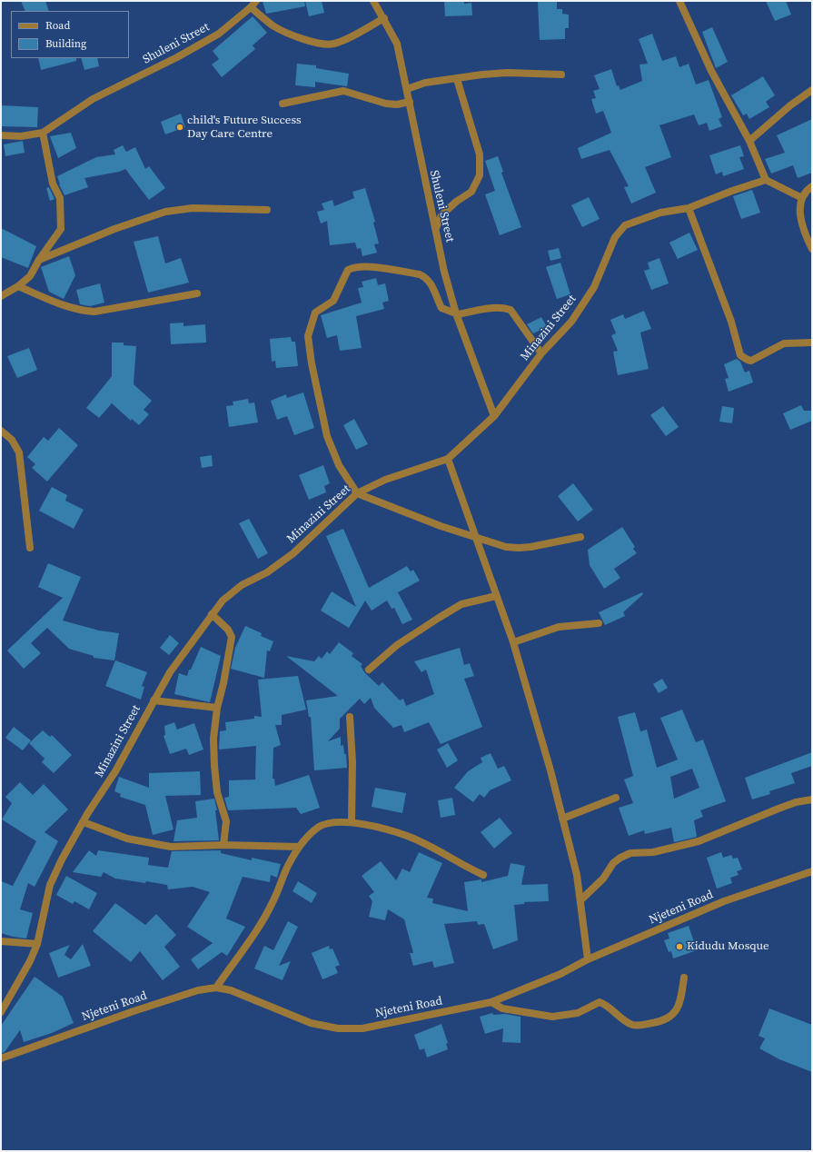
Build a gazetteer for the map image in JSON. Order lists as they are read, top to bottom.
{
  "streets": {
    "street": ["Shuleni Street", "Minazini Street", "Njeteni Road"]
  },
  "crossings": [
    ["Shuleni Street", "Minazini Street"]
  ],
  "places": ["child's Future Success Day Care Centre", "Kidudu Mosque"],
  "legend": ["Road", "Building"]
}
